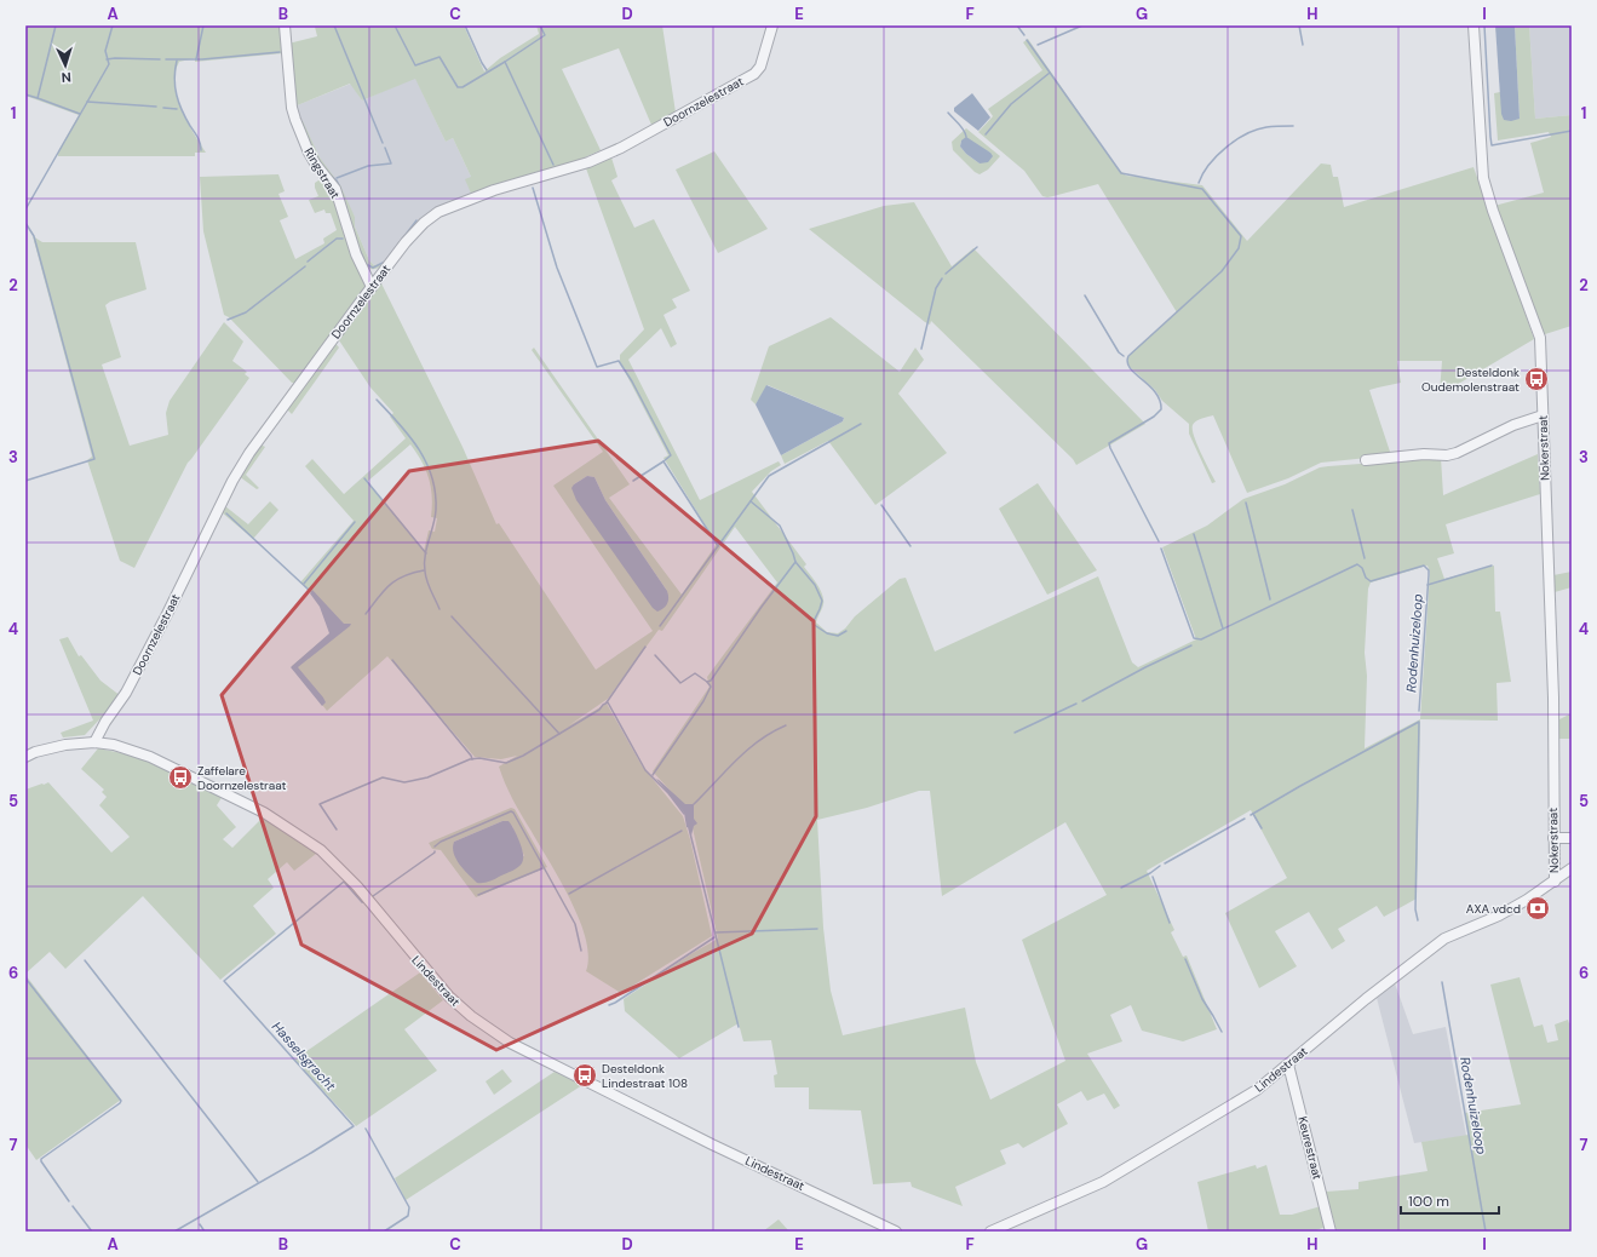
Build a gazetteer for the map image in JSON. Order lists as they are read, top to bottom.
{
  "streets": {
    "street": [
      "Doornzelestraat",
      "Ringstraat",
      "Nokerstraat",
      "Lindestraat",
      "Keurestraat"
    ]
  },
  "crossings": [
    ["Doornzelestraat", "Ringstraat"],
    ["Doornzelestraat", "Lindestraat"],
    ["Nokerstraat", "Lindestraat"],
    ["Lindestraat", "Keurestraat"]
  ],
  "water": ["Rodenhuizeloop", "Hasselsgracht"],
  "places": {
    "bus stop": ["Desteldonk Oudemolenstraat", "Zaffelare Doornzelestraat", "Desteldonk Lindestraat 108"],
    "bank": ["AXA vdcd"]
  },
  "scale_bar": "100 m",
  "north": "bottom",
  "grid": {
    "columns": [
      "A",
      "B",
      "C",
      "D",
      "E",
      "F",
      "G",
      "H",
      "I"
    ],
    "rows": [
      "1",
      "2",
      "3",
      "4",
      "5",
      "6",
      "7"
    ]
  }
}
